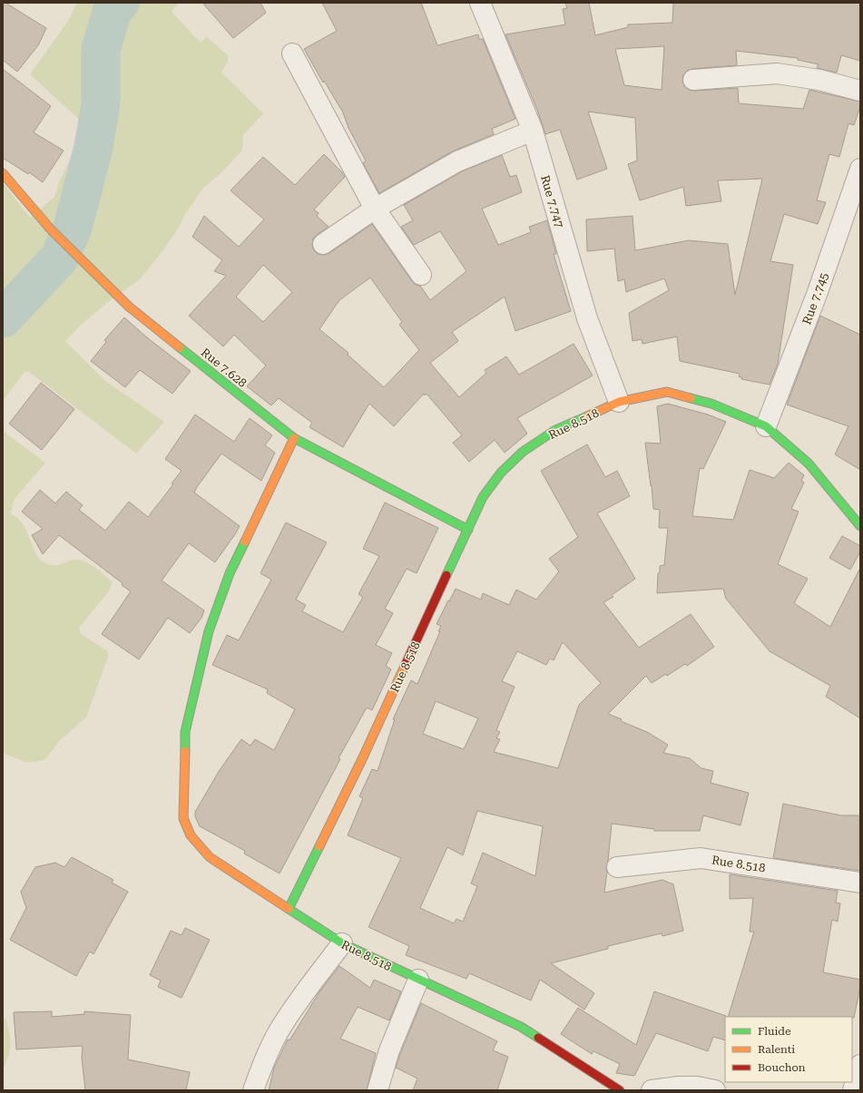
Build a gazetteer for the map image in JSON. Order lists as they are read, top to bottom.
{
  "streets": {
    "street": [
      "Rue 7.747",
      "Rue 7.745",
      "Rue 7.628",
      "Rue 8.518"
    ]
  },
  "crossings": [
    ["Rue 7.747", "Rue 8.518"],
    ["Rue 7.745", "Rue 8.518"],
    ["Rue 7.628", "Rue 8.518"]
  ],
  "legend": ["Fluide", "Ralenti", "Bouchon"]
}
